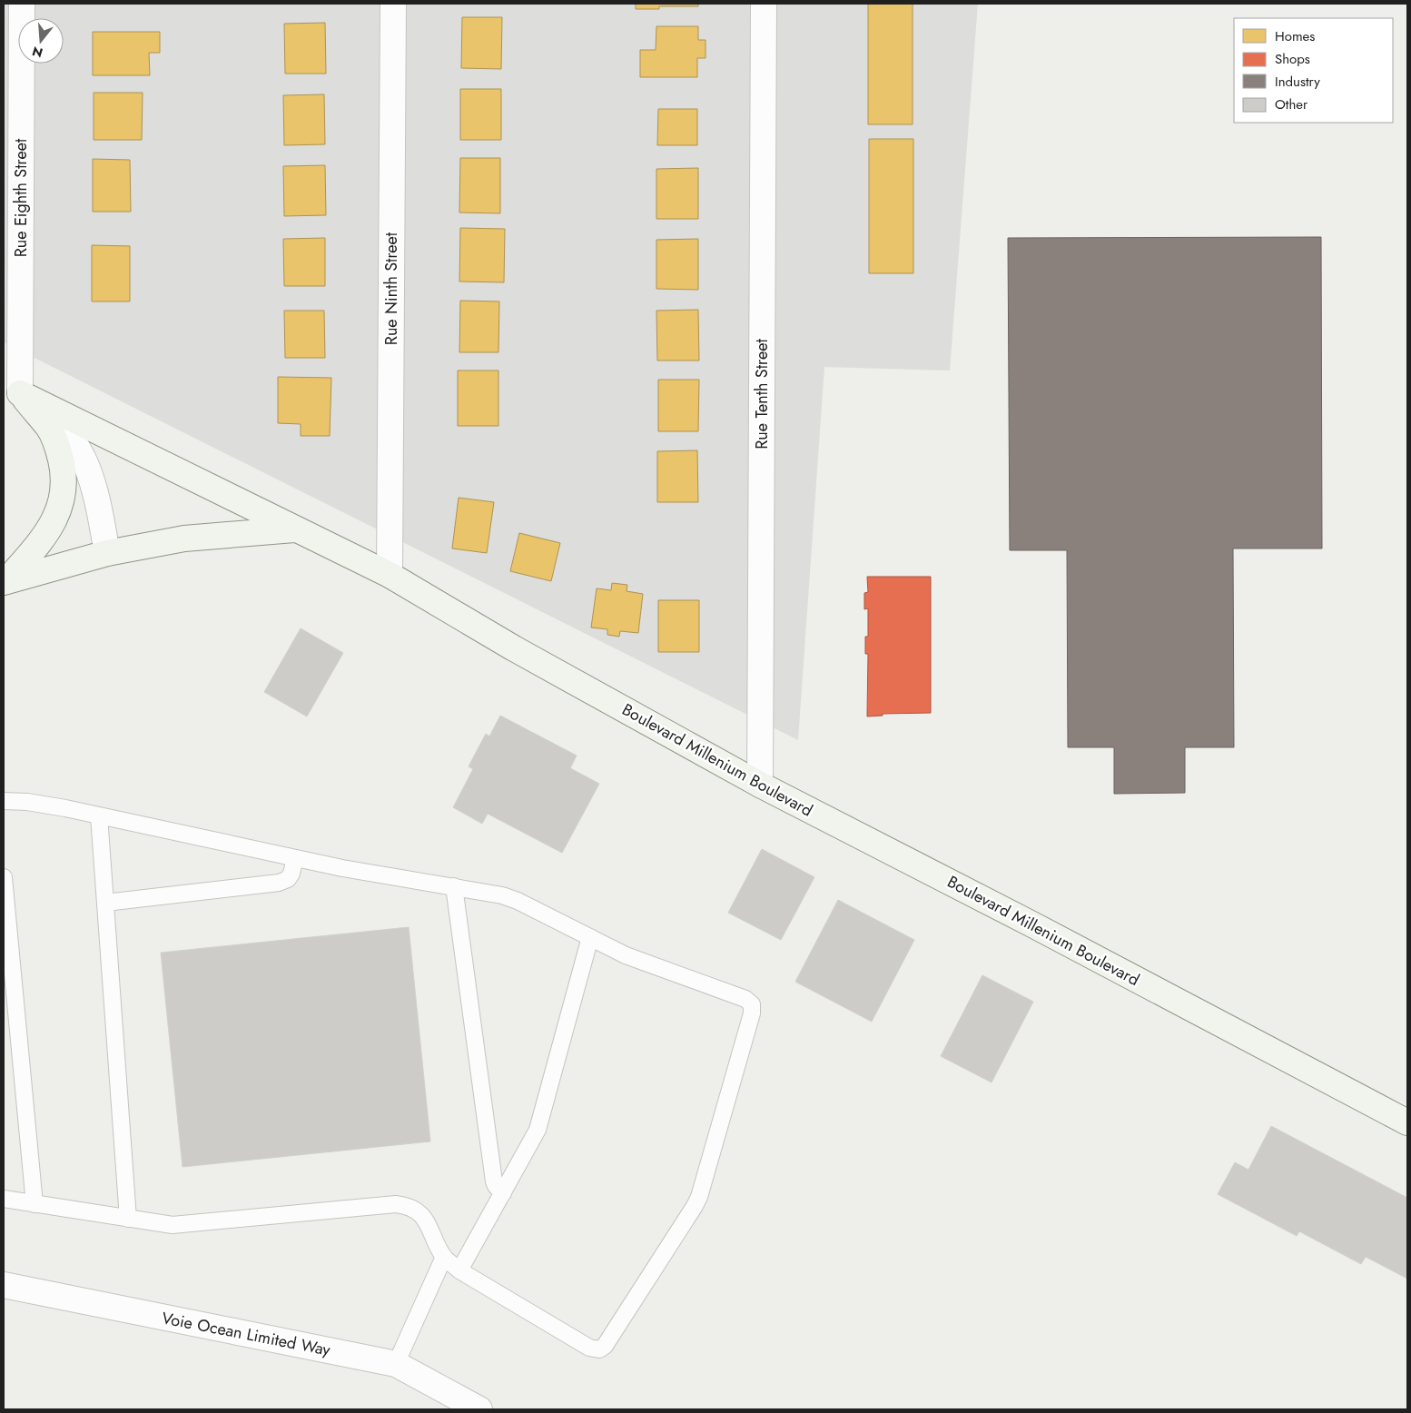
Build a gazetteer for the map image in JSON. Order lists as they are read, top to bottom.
{
  "streets": {
    "main road": ["Boulevard Millenium Boulevard"],
    "street": [
      "Rue Eighth Street",
      "Rue Ninth Street",
      "Rue Tenth Street",
      "Voie Ocean Limited Way"
    ]
  },
  "crossings": [
    ["Rue Eighth Street", "Boulevard Millenium Boulevard"],
    ["Rue Ninth Street", "Boulevard Millenium Boulevard"],
    ["Rue Tenth Street", "Boulevard Millenium Boulevard"]
  ],
  "legend": [
    "Homes",
    "Shops",
    "Industry",
    "Other"
  ],
  "north": "bottom"
}
